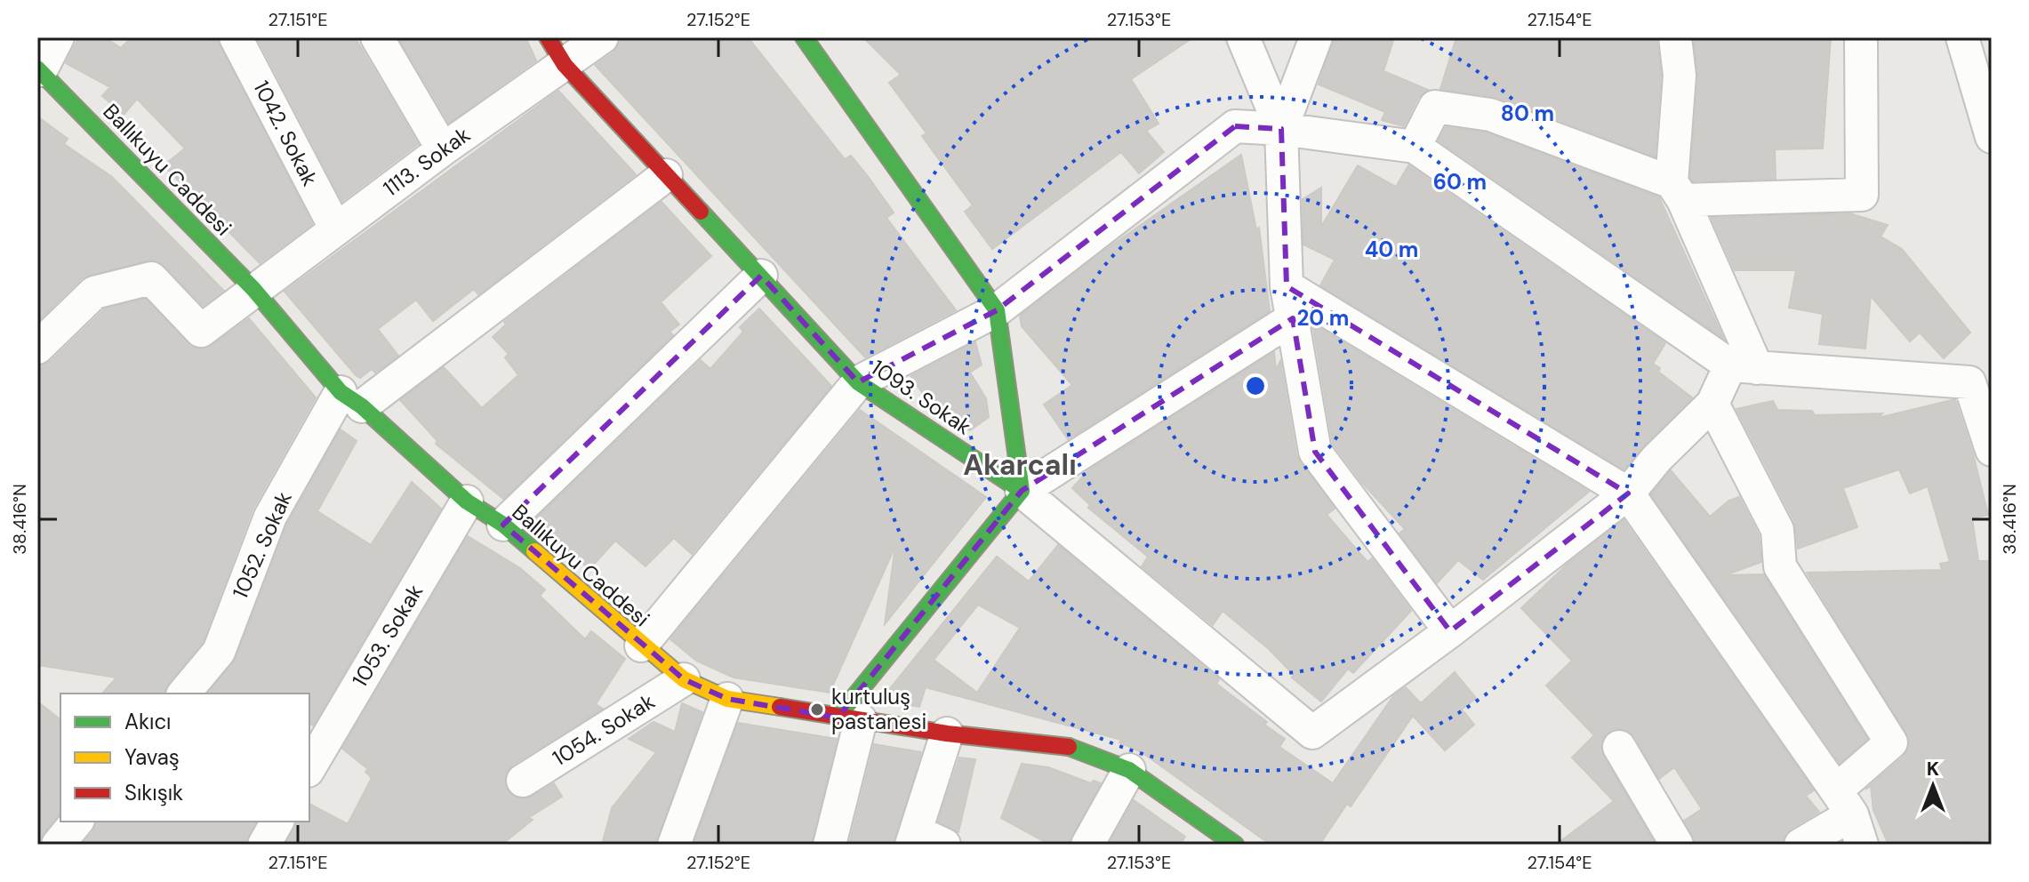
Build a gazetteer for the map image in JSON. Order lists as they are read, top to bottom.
{
  "streets": {
    "main road": ["Ballıkuyu Caddesi", "1093. Sokak"],
    "street": [
      "1042. Sokak",
      "1113. Sokak",
      "1052. Sokak",
      "1053. Sokak",
      "1054. Sokak"
    ]
  },
  "crossings": [
    ["1042. Sokak", "1113. Sokak"],
    ["1113. Sokak", "Ballıkuyu Caddesi"],
    ["1113. Sokak", "1093. Sokak"],
    ["Ballıkuyu Caddesi", "1052. Sokak"],
    ["Ballıkuyu Caddesi", "1053. Sokak"],
    ["Ballıkuyu Caddesi", "1054. Sokak"]
  ],
  "districts": ["Akarcalı"],
  "places": ["kurtuluş pastanesi"],
  "legend": ["Akıcı", "Yavaş", "Sıkışık"],
  "north": "top",
  "coordinates": [
    "27.151°E",
    "27.152°E",
    "27.153°E",
    "27.154°E",
    "38.416°N"
  ],
  "rings": [
    "80 m",
    "60 m",
    "40 m",
    "20 m"
  ]
}
